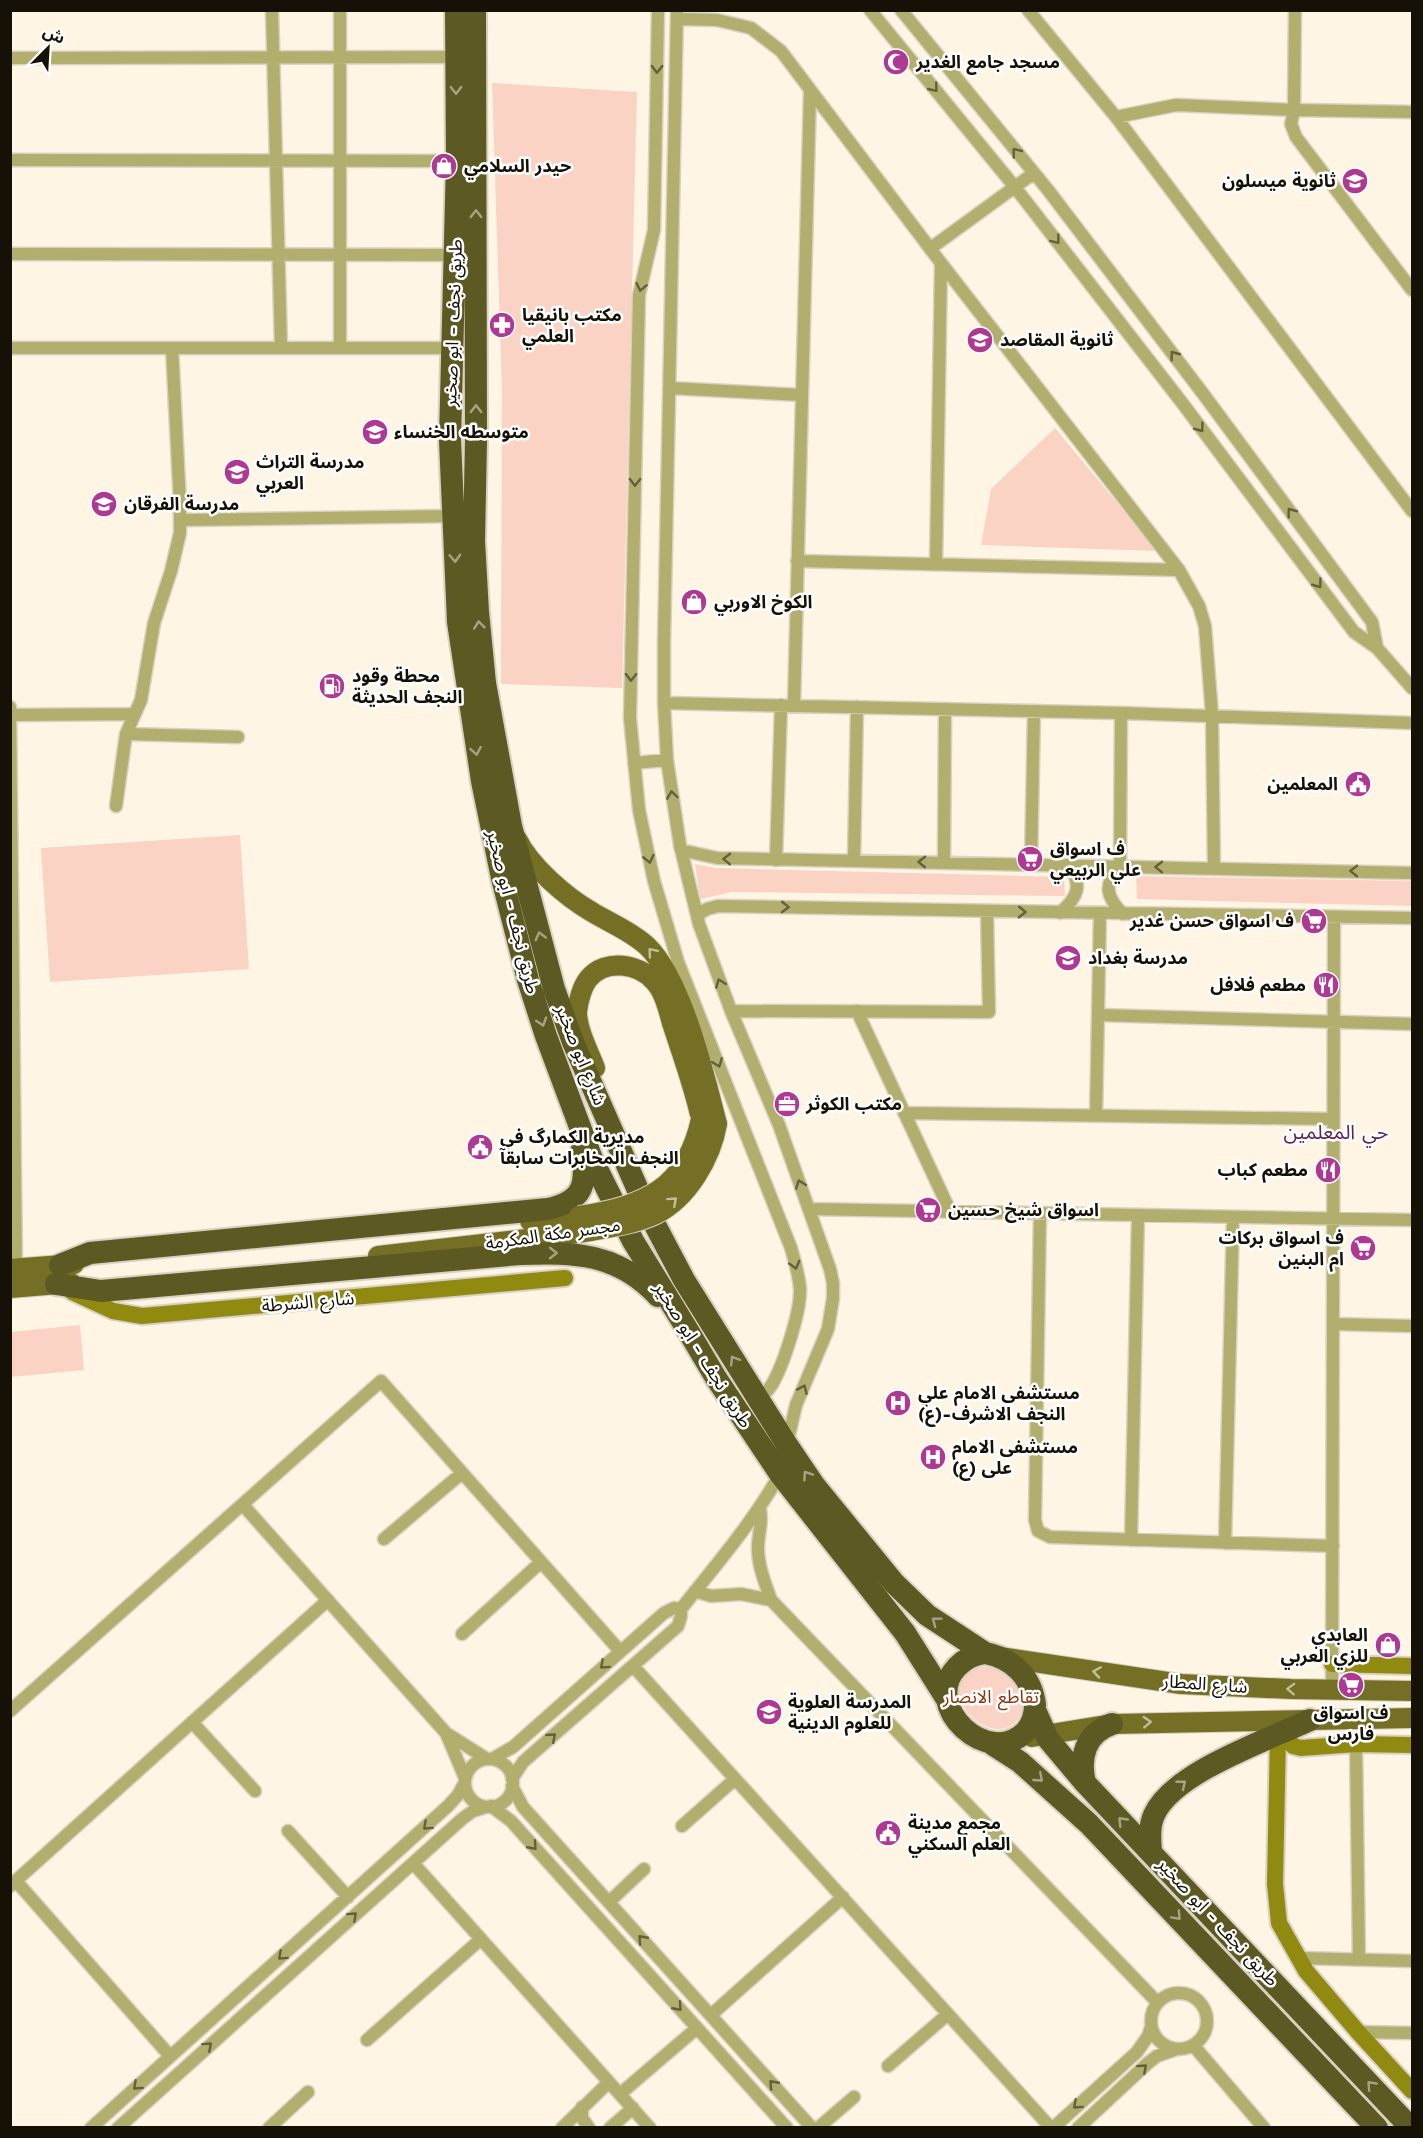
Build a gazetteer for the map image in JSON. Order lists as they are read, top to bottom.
{
  "streets": {
    "highway": ["طريق نجف - ابو صخير", "شارع ابو صخير"],
    "main road": ["مجسر مكة المكرمة", "شارع المطار"],
    "street": ["شارع الشرطة"]
  },
  "crossings": [
    ["طريق نجف - ابو صخير", "شارع ابو صخير"],
    ["طريق نجف - ابو صخير", "شارع المطار"],
    ["مجسر مكة المكرمة", "شارع الشرطة"]
  ],
  "one_way": ["شارع ابو صخير"],
  "districts": ["حي المعلمين"],
  "parks": ["تقاطع الانصار"],
  "places": {
    "mosque": ["مسجد جامع الغدير"],
    "shop": ["حيدر السلامي", "الكوخ الاوربي", "العابدي للزي العربي"],
    "school or university": [
      "ثانوية ميسلون",
      "ثانوية المقاصد",
      "متوسطه الخنساء",
      "مدرسة التراث العربي",
      "مدرسة الفرقان",
      "مدرسة بغداد",
      "المدرسة العلوية للعلوم الدينية"
    ],
    "pharmacy": ["مكتب بانيقيا العلمي"],
    "fuel station": ["محطة وقود النجف الحديثة"],
    "public building": ["المعلمين", "مديرية الكمارگ في النجف المخابرات سابقآ", "مجمع مدينة العلم السكني"],
    "supermarket": [
      "ف اسواق علي الربيعي",
      "ف اسواق حسن غدير",
      "اسواق شيخ حسين",
      "ف اسواق بركات ام البنين",
      "ف اسواق فارس"
    ],
    "restaurant": ["مطعم فلافل", "مطعم كباب"],
    "office": ["مكتب الكوثر"],
    "hospital": ["مستشفى الامام علي (ع)-النجف الاشرف", "مستشفی الامام علی (ع)"]
  },
  "north": "top right"
}
